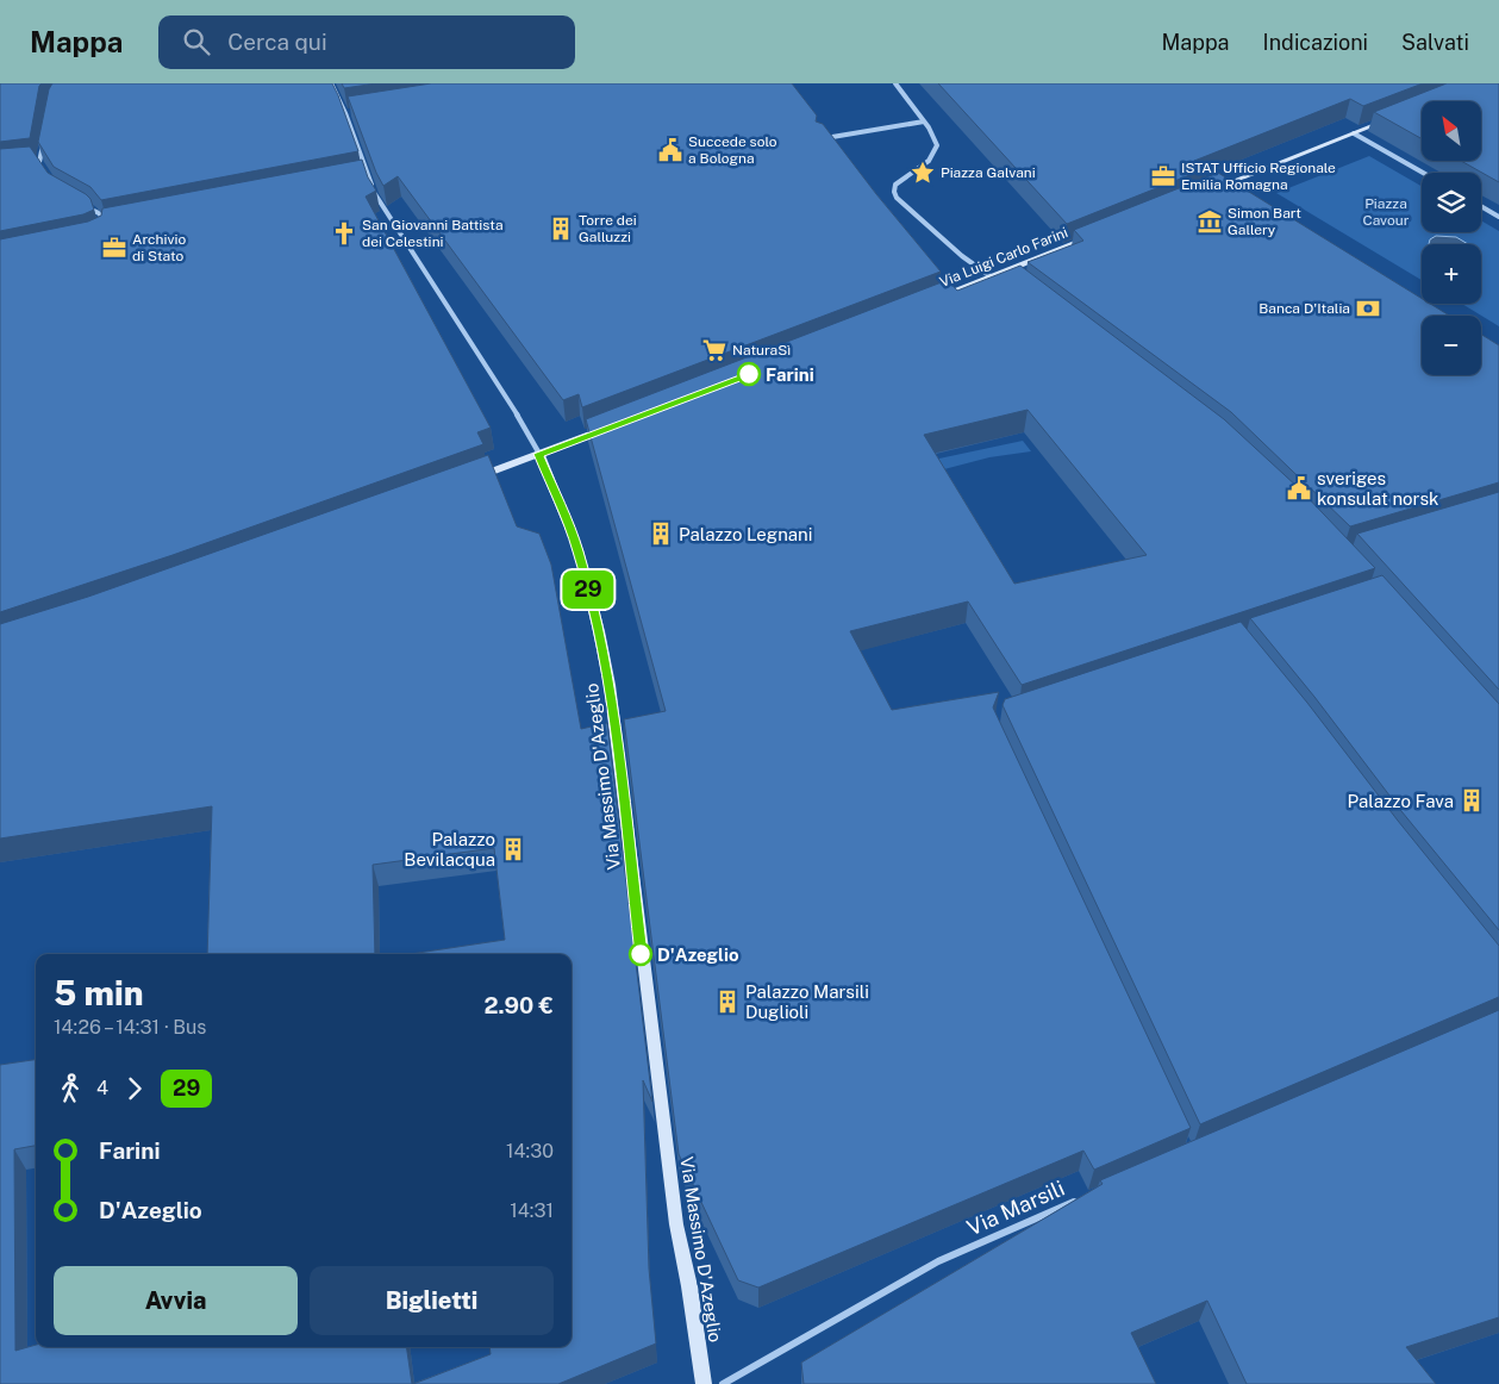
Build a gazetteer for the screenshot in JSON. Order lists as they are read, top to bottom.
{
  "streets": {
    "street": ["Via Luigi Carlo Farini", "Via Massimo D'Azeglio", "Via Marsili"]
  },
  "parks": ["Piazza Cavour"],
  "places": {
    "public building": ["Succede solo a Bologna", "sveriges konsulat norsk"],
    "place": ["Piazza Galvani"],
    "office": ["ISTAT Ufficio Regionale Emilia Romagna", "Archivio di Stato"],
    "museum": ["Simon Bart Gallery"],
    "building": [
      "Torre dei Galluzzi",
      "Palazzo Legnani",
      "Palazzo Fava",
      "Palazzo Bevilacqua",
      "Palazzo Marsili Duglioli"
    ],
    "church": ["San Giovanni Battista dei Celestini"],
    "bank": ["Banca D'Italia"],
    "supermarket": ["NaturaSì"],
    "other": ["Farini", "D'Azeglio"]
  },
  "lines": ["bus line 29"],
  "north": "top left",
  "page": {
    "header": "Mappa",
    "search": "Cerca qui",
    "nav": ["Mappa", "Indicazioni", "Salvati"],
    "on_map": "29",
    "map_buttons": ["+", "−"],
    "heading": ["5 min", "14:26 – 14:31 · Bus", "2.90 €"],
    "legs": ["4", "29"],
    "list": [
      {
        "name": "Farini",
        "value": "14:30"
      },
      {
        "name": "D'Azeglio",
        "value": "14:31"
      }
    ],
    "buttons": ["Avvia", "Biglietti"]
  }
}
